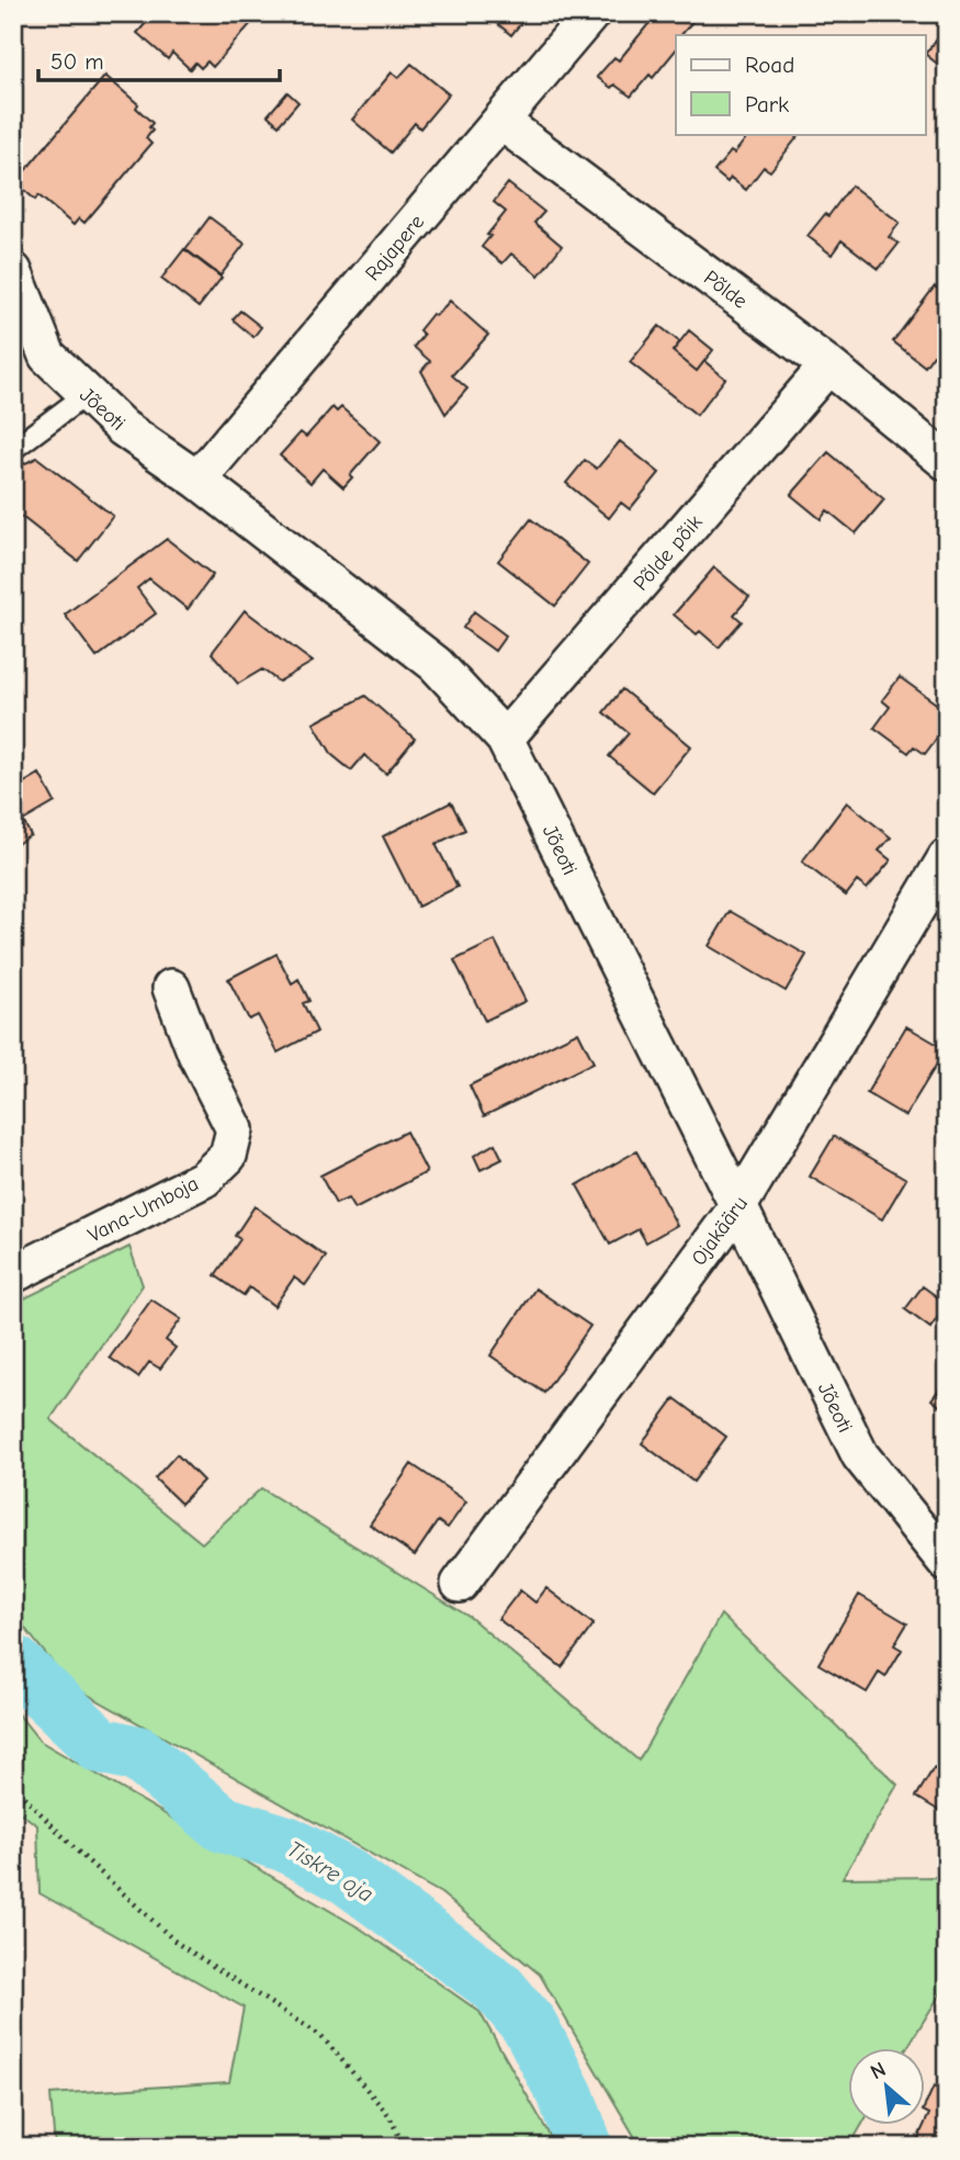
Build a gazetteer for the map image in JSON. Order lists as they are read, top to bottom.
{
  "streets": {
    "street": [
      "Rajapere",
      "Põlde",
      "Jõeoti",
      "Põlde põik",
      "Vana-Umboja",
      "Ojakääru"
    ]
  },
  "crossings": [
    ["Rajapere", "Põlde"],
    ["Rajapere", "Jõeoti"],
    ["Põlde", "Põlde põik"],
    ["Jõeoti", "Põlde põik"],
    ["Jõeoti", "Ojakääru"]
  ],
  "water": ["Tiskre oja"],
  "legend": ["Road", "Park"],
  "scale_bar": "50 m",
  "north": "top left"
}
